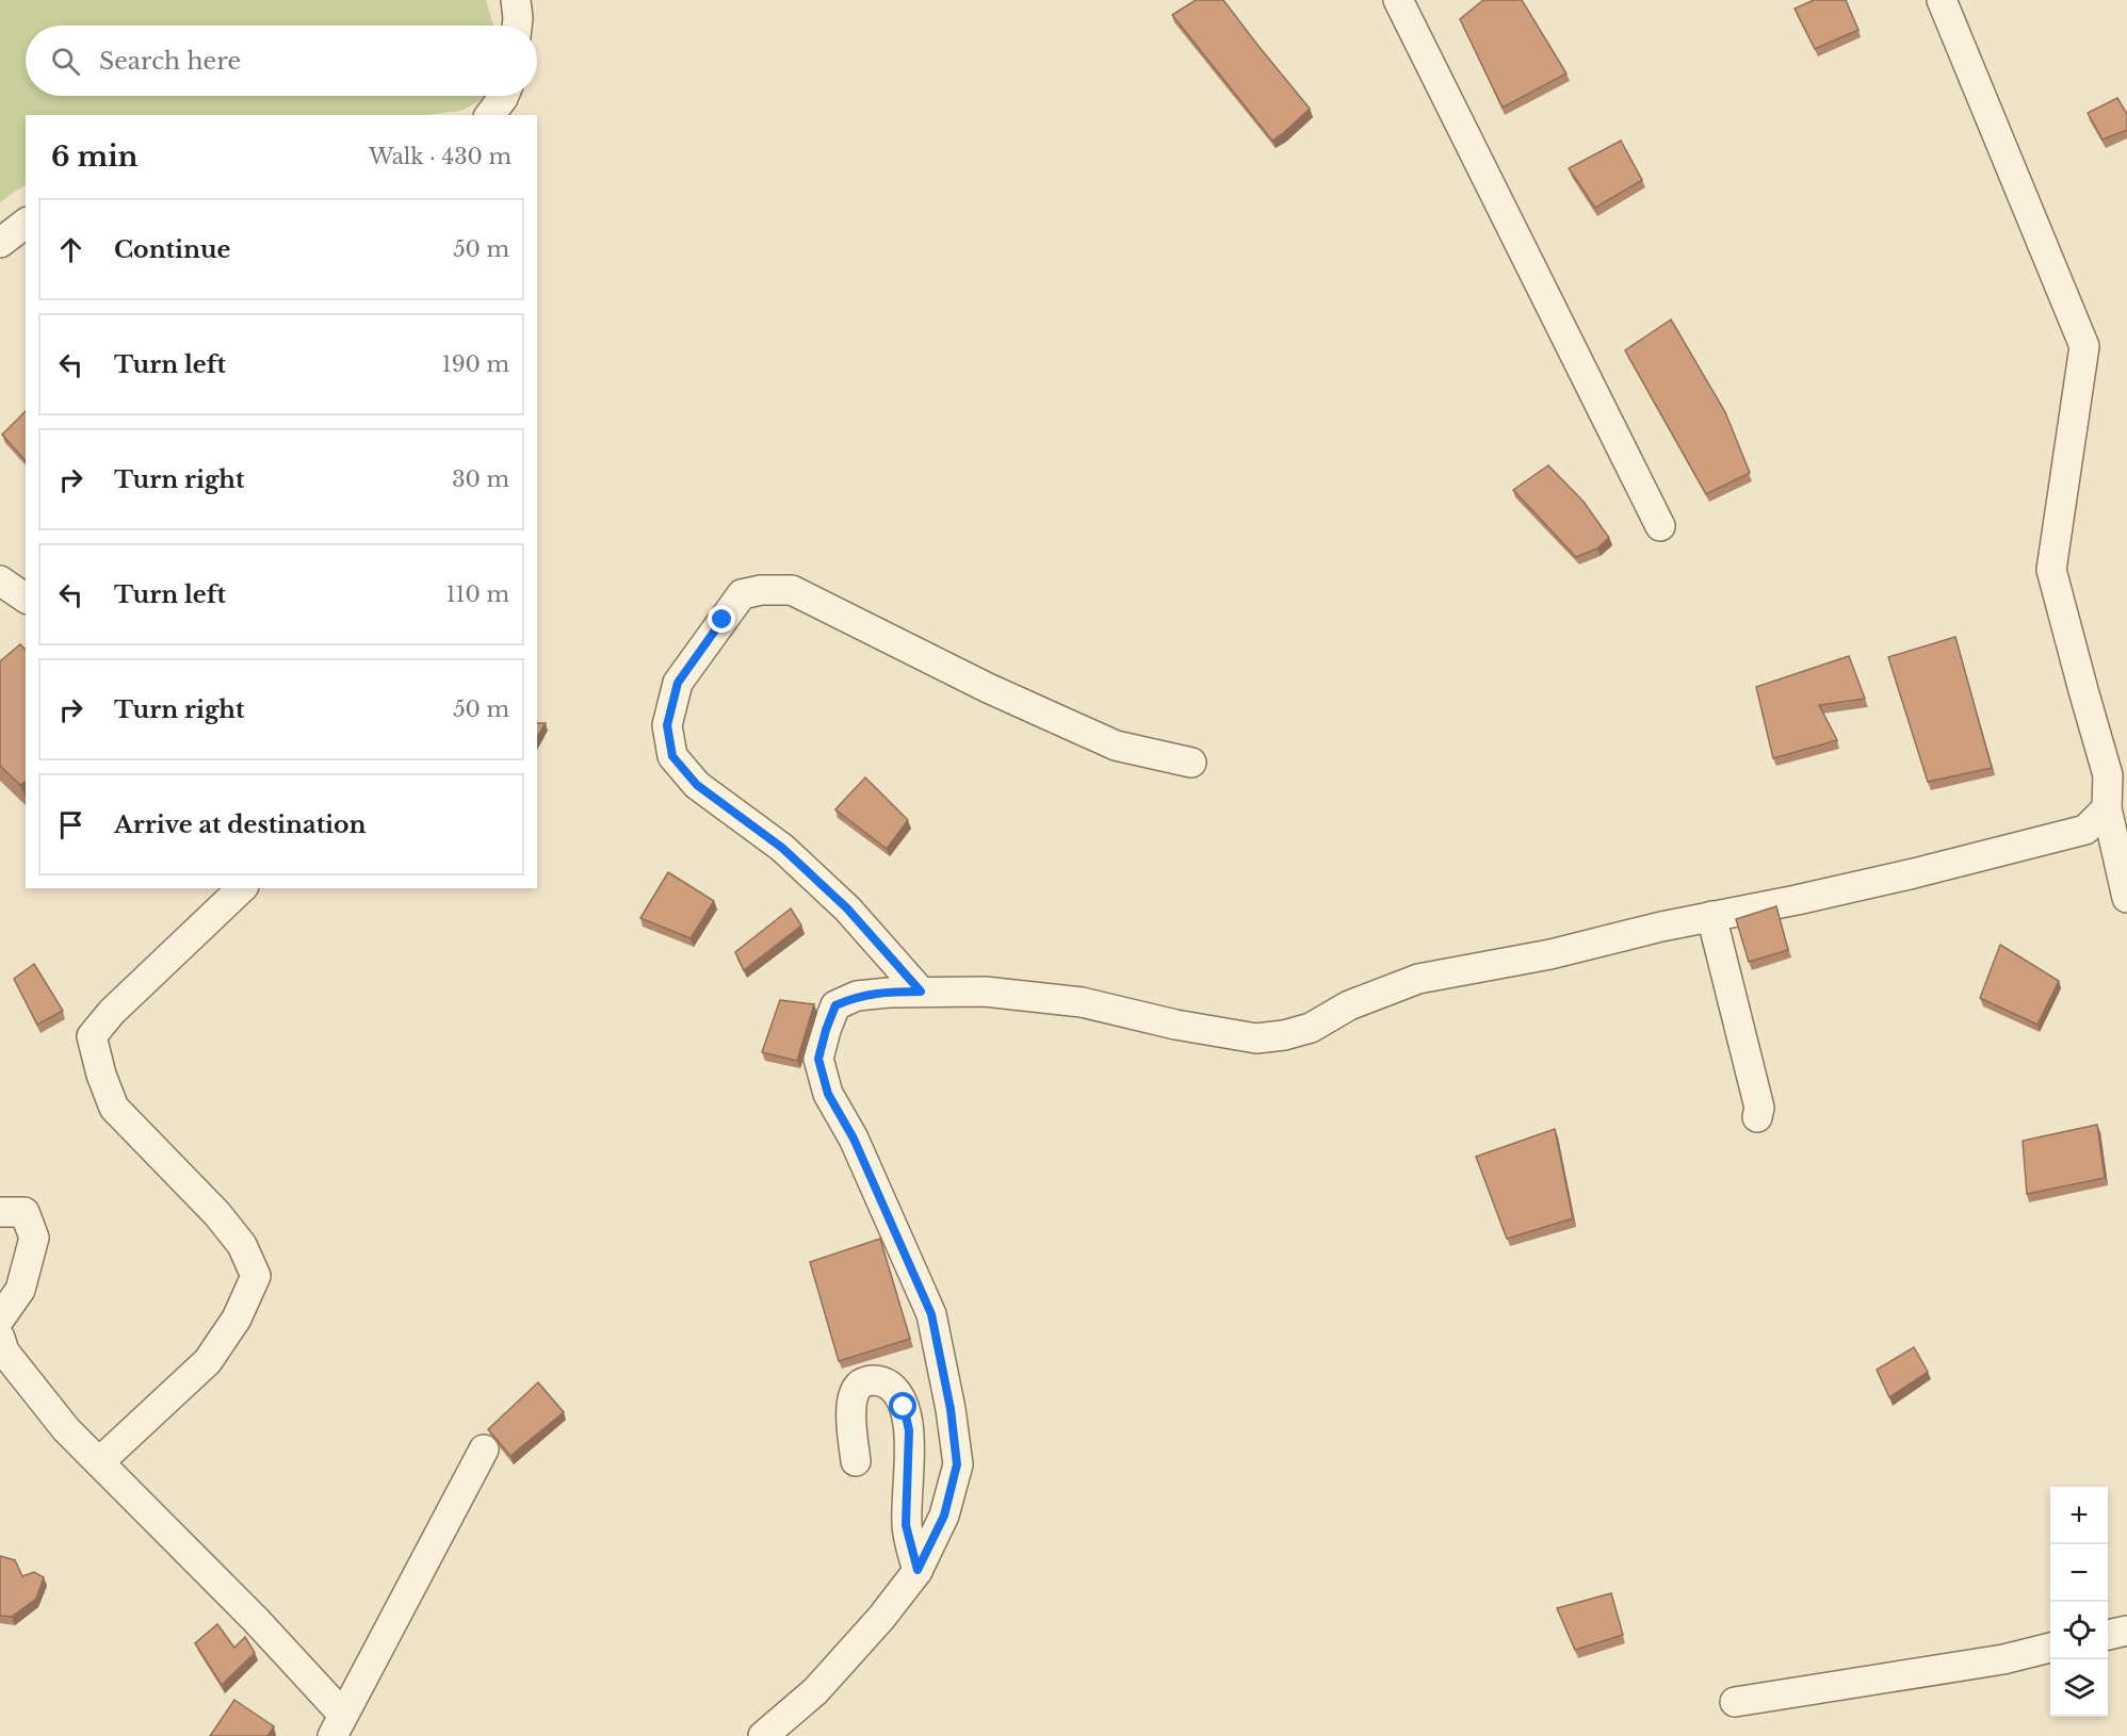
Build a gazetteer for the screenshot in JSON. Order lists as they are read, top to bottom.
{
  "page": {
    "search": "Search here",
    "heading": ["6 min", "Walk · 430 m"],
    "list": [
      ["Continue", "50 m"],
      ["Turn left", "190 m"],
      ["Turn right", "30 m"],
      ["Turn left", "110 m"],
      ["Turn right", "50 m"],
      "Arrive at destination"
    ],
    "map_buttons": ["+", "−"]
  }
}
